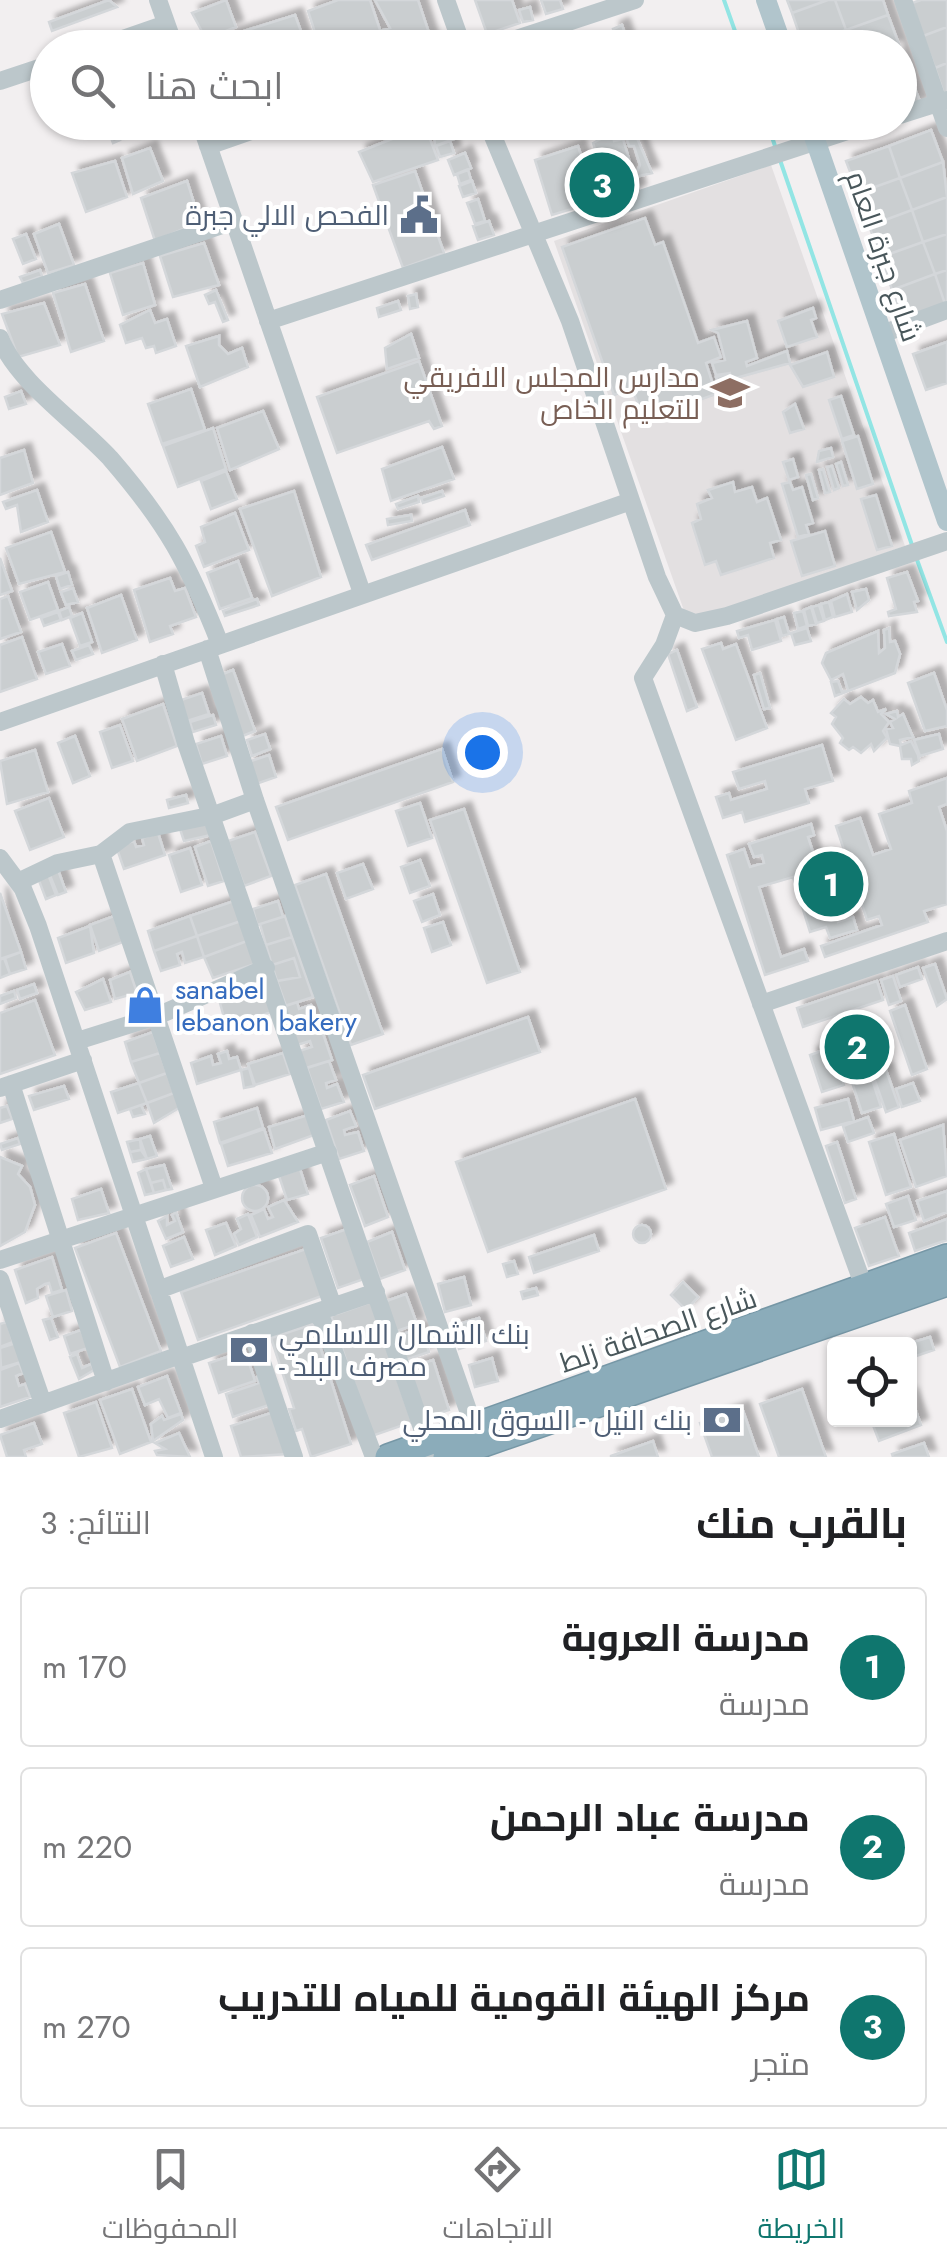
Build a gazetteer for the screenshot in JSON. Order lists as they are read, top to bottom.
{
  "streets": {
    "highway": ["شارع الصحافة زلط"],
    "main road": ["شارع جبرة العام"]
  },
  "places": {
    "public building": ["الفحص الالي جبرة"],
    "school or university": ["مدارس المجلس الافريقي للتعليم الخاص"],
    "shop": ["sanabel lebanon bakery"],
    "bank": ["بنك الشمال الاسلامي - مصرف البلد", "بنك النيل - السوق المحلي"]
  },
  "page": {
    "search": "ابحث هنا",
    "pins": ["3", "1", "2"],
    "heading": ["بالقرب منك", "النتائج: 3"],
    "list": [
      {
        "mark": "1",
        "name": "مدرسة العروبة",
        "note": "مدرسة",
        "value": "170 m"
      },
      {
        "mark": "2",
        "name": "مدرسة عباد الرحمن",
        "note": "مدرسة",
        "value": "220 m"
      },
      {
        "mark": "3",
        "name": "مركز الهيئة القومية للمياه للتدريب",
        "note": "متجر",
        "value": "270 m"
      }
    ],
    "nav": ["الخريطة", "الاتجاهات", "المحفوظات"]
  }
}
